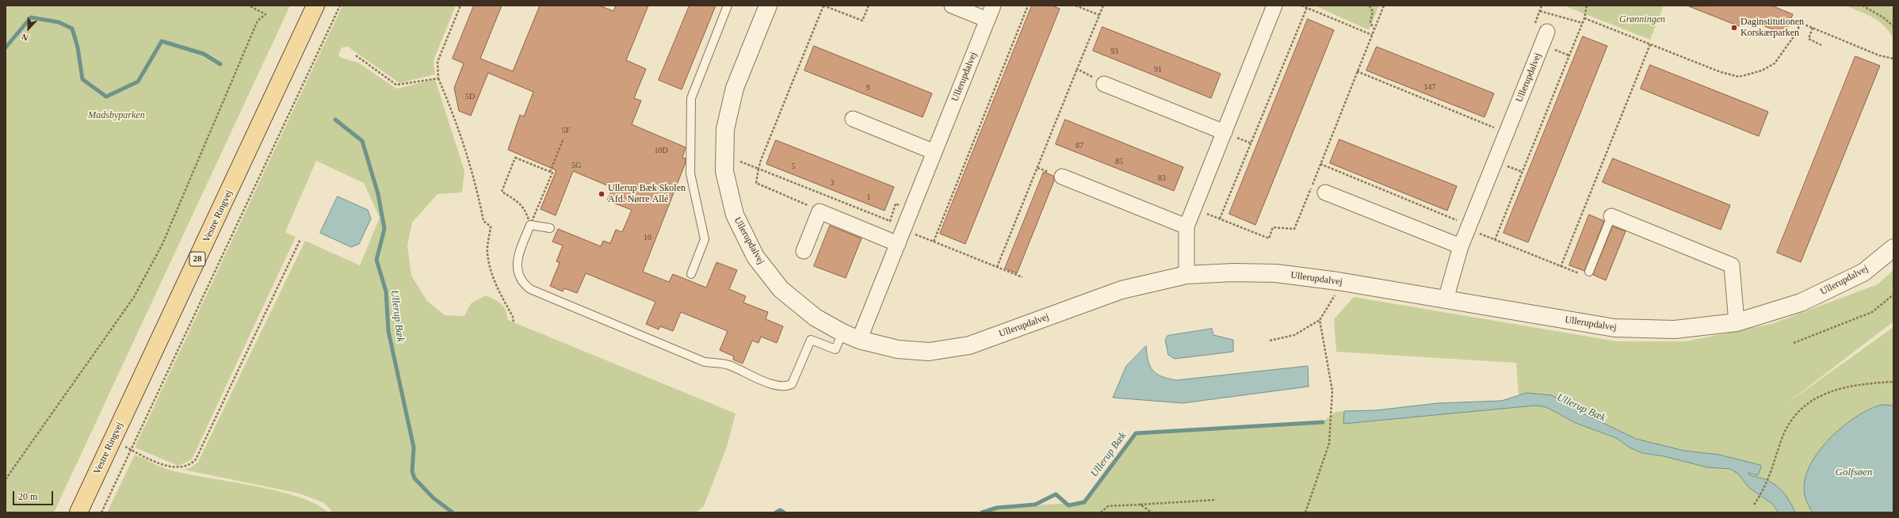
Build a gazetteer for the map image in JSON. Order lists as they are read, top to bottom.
{
  "streets": {
    "main road": ["Vestre Ringvej", "28"],
    "street": ["Ullerupdalvej"]
  },
  "water": ["Ullerup Bæk", "Golfsøen"],
  "parks": ["Grønningen", "Madsbyparken"],
  "places": ["Daginstitutionen Korskærparken", "Ullerup Bæk Skolen Afd. Nørre Allé"],
  "house_numbers": [
    "93",
    "91",
    "147",
    "9",
    "5D",
    "5F",
    "87",
    "10D",
    "85",
    "5G",
    "5",
    "83",
    "3",
    "1",
    "10"
  ],
  "scale_bar": "20 m",
  "north": "bottom"
}
